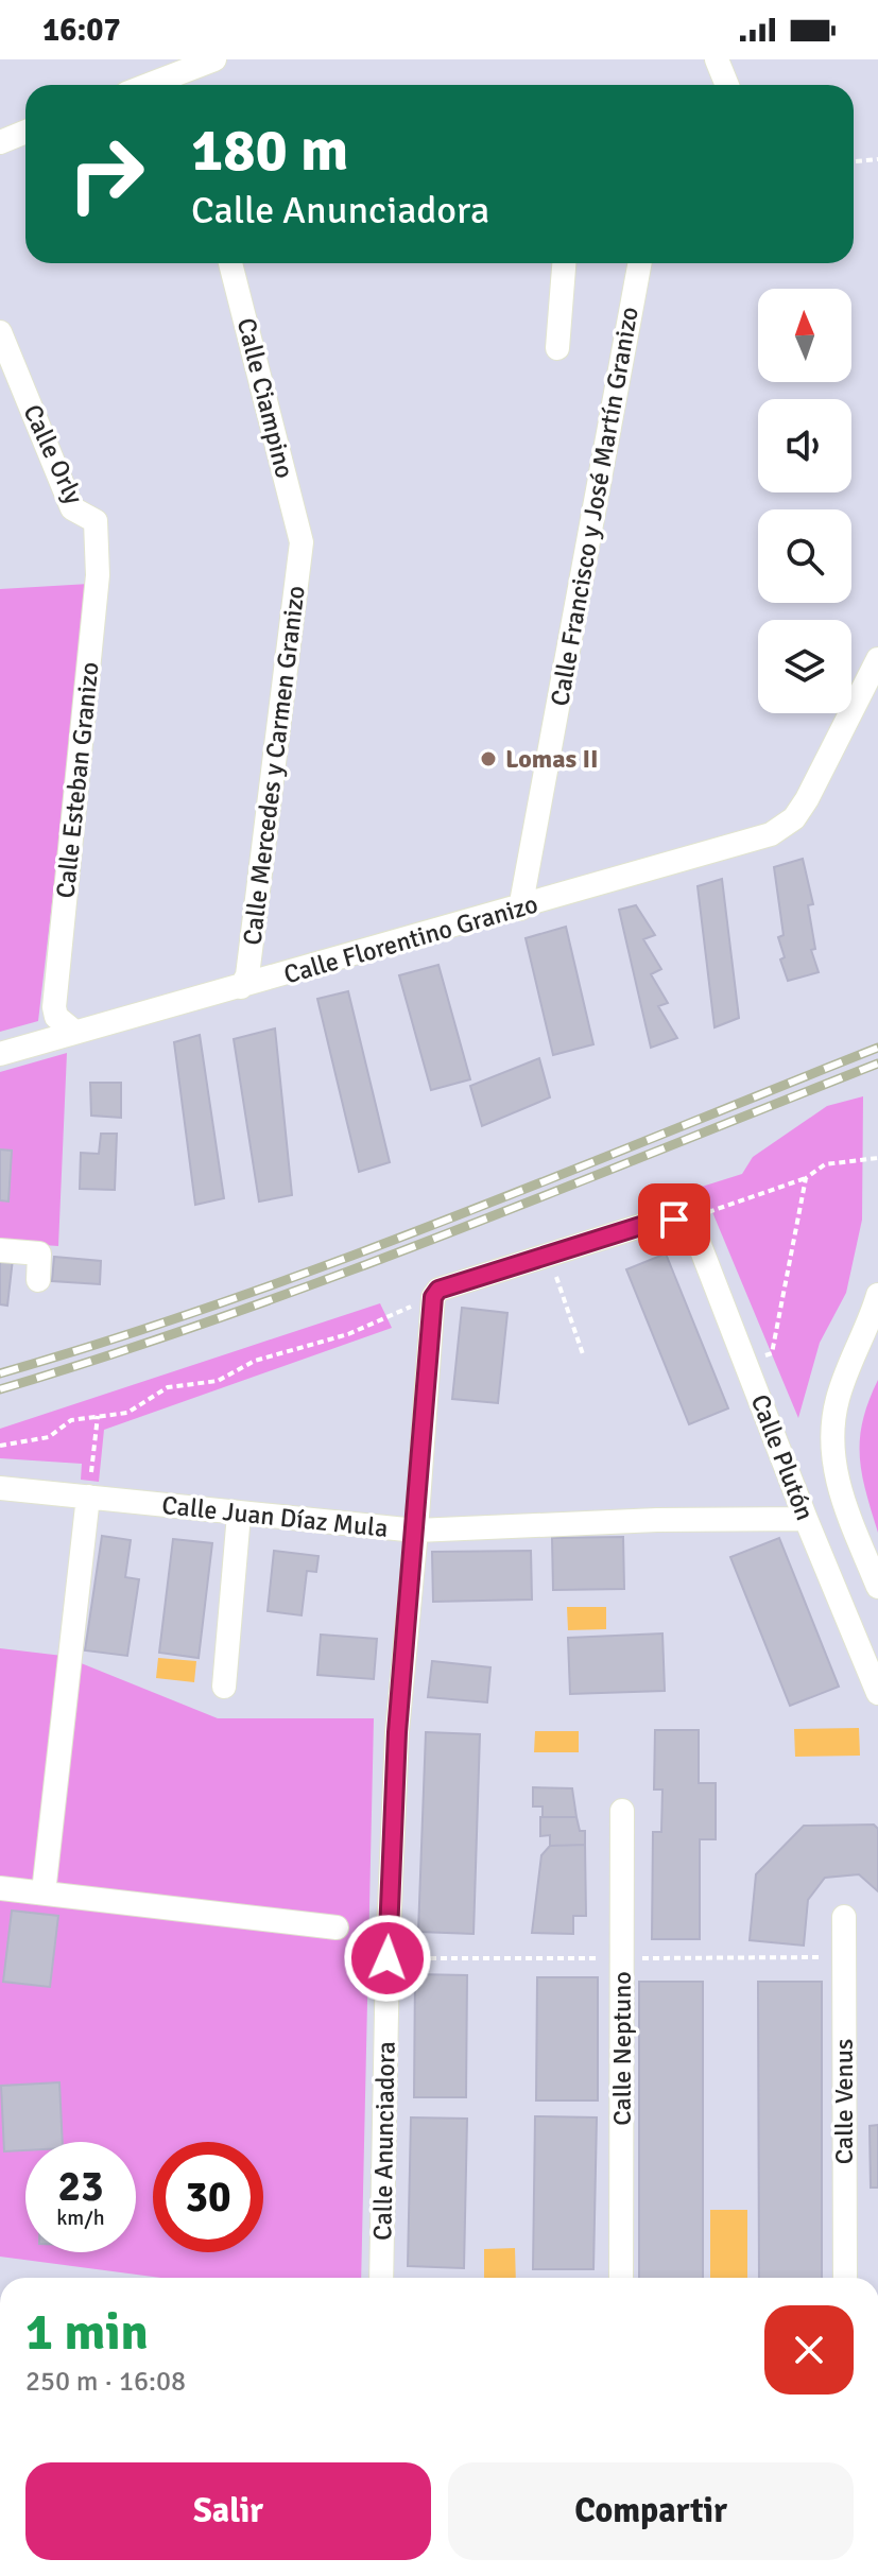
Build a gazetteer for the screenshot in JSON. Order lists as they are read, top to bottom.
{
  "streets": {
    "street": [
      "Calle Ciampino",
      "Calle Orly",
      "Calle Francisco y José Martín Granizo",
      "Calle Mercedes y Carmen Granizo",
      "Calle Esteban Granizo",
      "Calle Florentino Granizo",
      "Calle Plutón",
      "Calle Juan Díaz Mula",
      "Calle Neptuno",
      "Calle Venus",
      "Calle Anunciadora"
    ]
  },
  "crossings": [
    ["Calle Ciampino", "Calle Mercedes y Carmen Granizo"],
    ["Calle Orly", "Calle Esteban Granizo"],
    ["Calle Francisco y José Martín Granizo", "Calle Florentino Granizo"],
    ["Calle Mercedes y Carmen Granizo", "Calle Florentino Granizo"],
    ["Calle Esteban Granizo", "Calle Florentino Granizo"],
    ["Calle Plutón", "Calle Juan Díaz Mula"],
    ["Calle Juan Díaz Mula", "Calle Anunciadora"]
  ],
  "places": ["Lomas II"],
  "north": "top",
  "page": {
    "status": "16:07",
    "turn": ["180 m", "Calle Anunciadora"],
    "speed": "23 km/h",
    "limit": "30",
    "heading": ["1 min", "250 m · 16:08"],
    "buttons": ["Salir", "Compartir"]
  }
}
